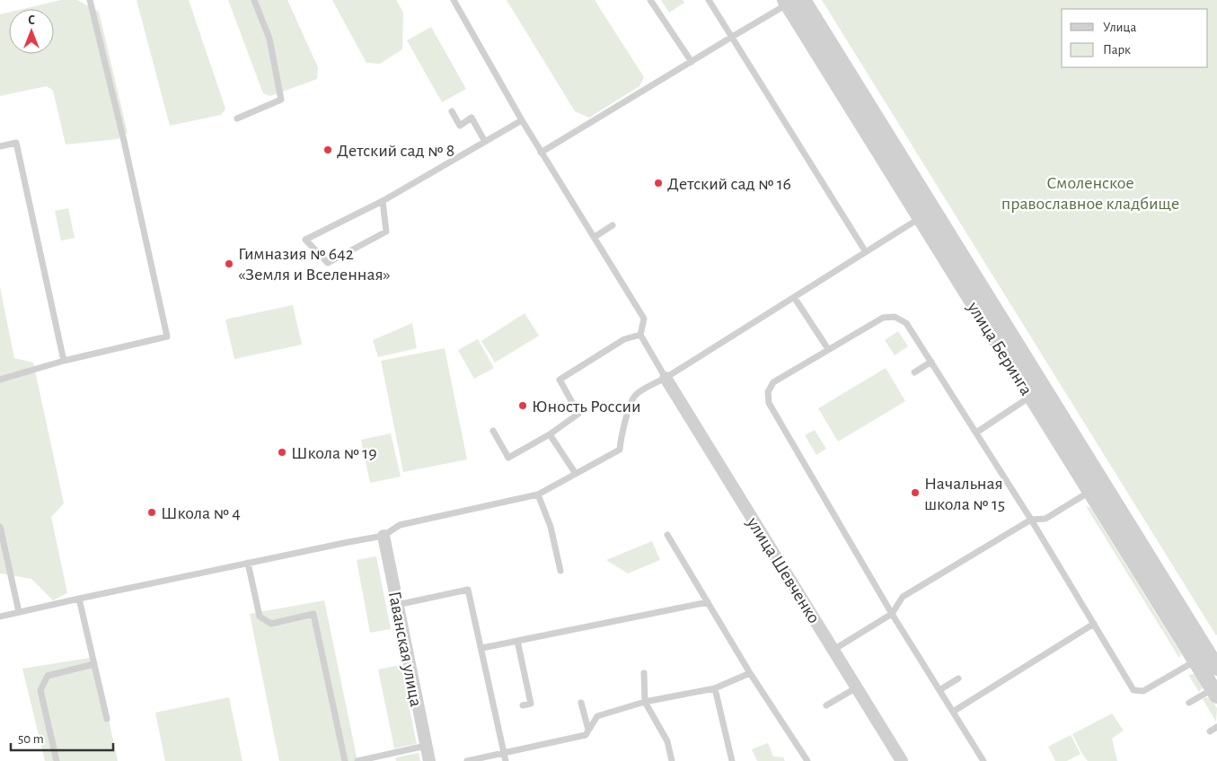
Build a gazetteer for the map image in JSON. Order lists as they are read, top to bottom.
{
  "streets": {
    "street": ["улица Беринга", "улица Шевченко", "Гаванская улица"]
  },
  "parks": ["Смоленское православное кладбище"],
  "places": [
    "Детский сад № 8",
    "Детский сад № 16",
    "Гимназия № 642 «Земля и Вселенная»",
    "Юность России",
    "Школа № 19",
    "Начальная школа № 15",
    "Школа № 4"
  ],
  "legend": ["Улица", "Парк"],
  "scale_bar": "50 m",
  "north": "top"
}
